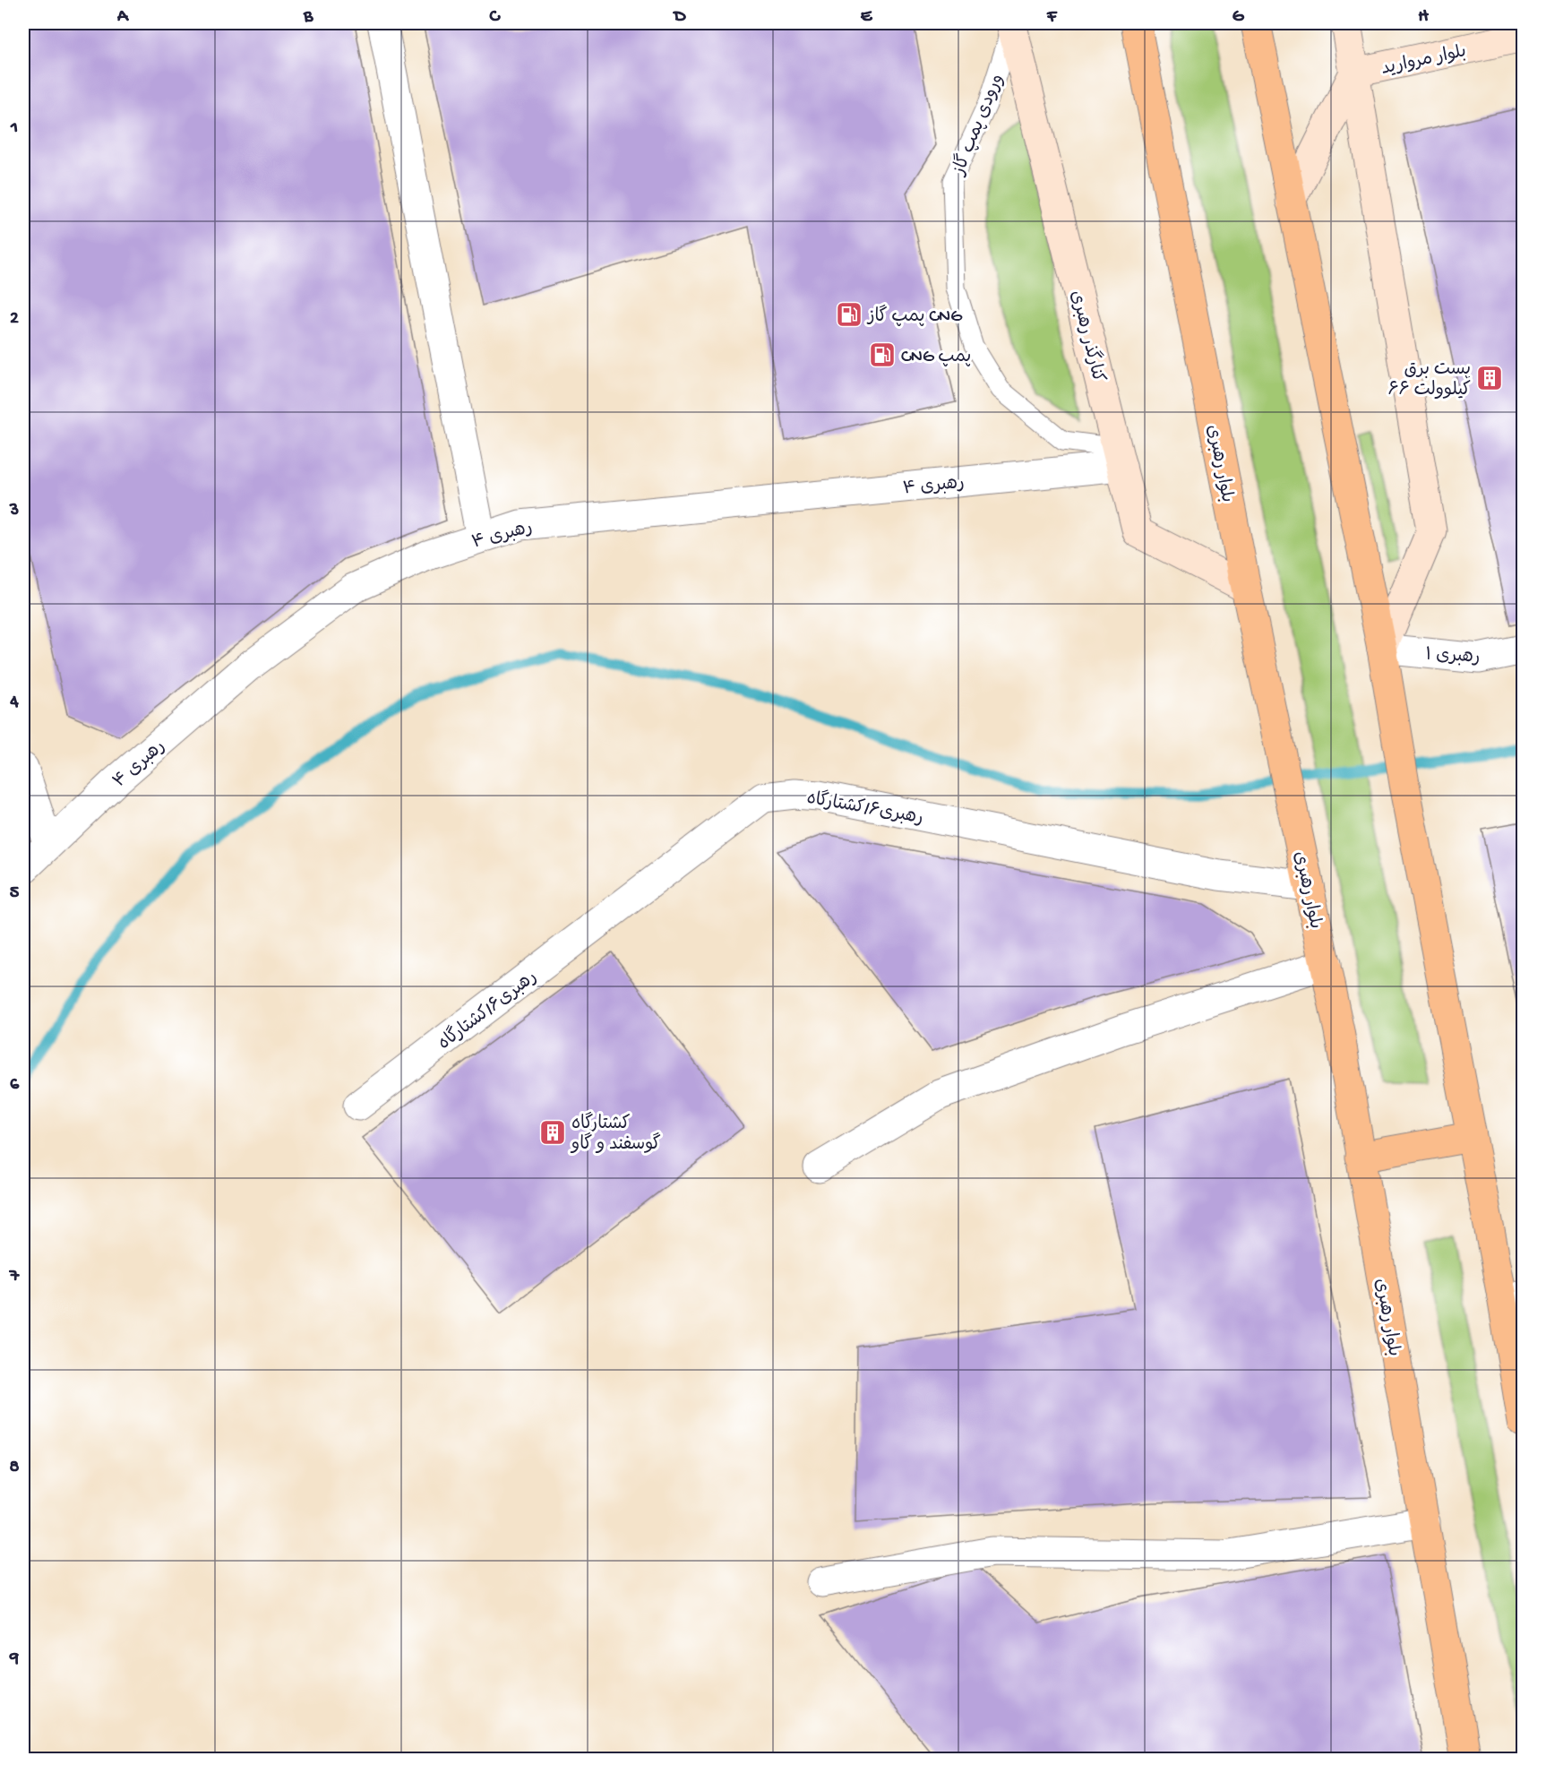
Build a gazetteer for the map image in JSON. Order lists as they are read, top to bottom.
{
  "streets": {
    "main road": ["بلوار رهبری"],
    "street": [
      "بلوار مروارید",
      "کنارگذر رهبری",
      "رهبری ۴",
      "رهبری ۱",
      "رهبری۶/کشتارگاه"
    ],
    "lane": ["ورودی پمپ گاز"]
  },
  "crossings": [
    ["ورودی پمپ گاز", "کنارگذر رهبری"],
    ["ورودی پمپ گاز", "رهبری ۴"],
    ["کنارگذر رهبری", "بلوار رهبری"],
    ["کنارگذر رهبری", "رهبری ۴"],
    ["بلوار رهبری", "رهبری۶/کشتارگاه"]
  ],
  "places": {
    "fuel station": ["پمپ گاز CNG", "CNG پمپ"],
    "building": ["پست برق ۶۶ کیلوولت", "کشتارگاه گوسفند و گاو"]
  },
  "grid": {
    "columns": [
      "A",
      "B",
      "C",
      "D",
      "E",
      "F",
      "G",
      "H"
    ],
    "rows": [
      "1",
      "2",
      "3",
      "4",
      "5",
      "6",
      "7",
      "8",
      "9"
    ]
  }
}
